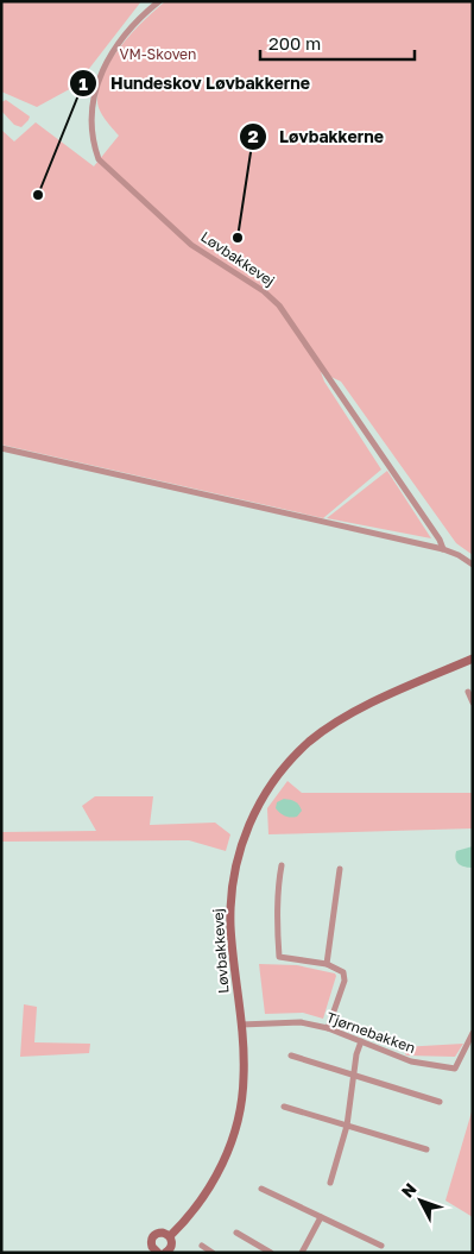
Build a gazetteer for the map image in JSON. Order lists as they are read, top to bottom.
{
  "streets": {
    "street": ["Løvbakkevej", "Tjørnebakken"]
  },
  "crossings": [
    ["Løvbakkevej", "Tjørnebakken"]
  ],
  "parks": ["VM-Skoven"],
  "places": ["Hundeskov Løvbakkerne", "Løvbakkerne"],
  "scale_bar": "200 m",
  "north": "top left"
}
